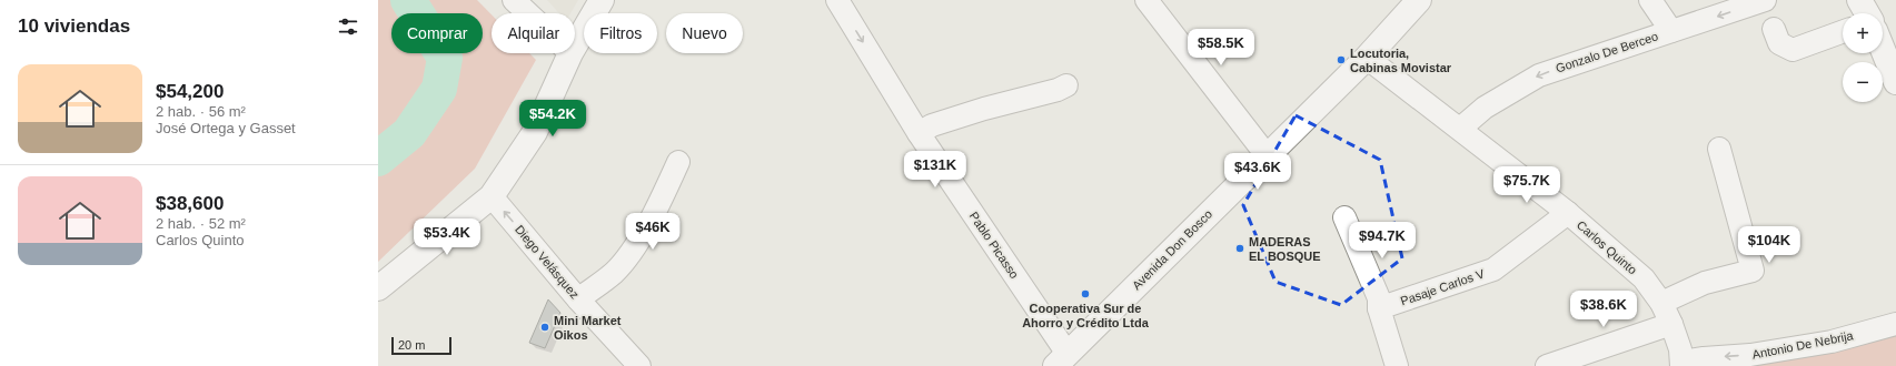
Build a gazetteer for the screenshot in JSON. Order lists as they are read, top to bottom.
{
  "streets": {
    "main road": ["Avenida Don Bosco"],
    "street": [
      "Gonzalo De Berceo",
      "Pablo Picasso",
      "Carlos Quinto",
      "Diego Velásquez",
      "Pasaje Carlos V",
      "Antonio De Nebrija"
    ]
  },
  "crossings": [
    ["Gonzalo De Berceo", "Carlos Quinto"],
    ["Pablo Picasso", "Avenida Don Bosco"],
    ["Carlos Quinto", "Avenida Don Bosco"],
    ["Carlos Quinto", "Pasaje Carlos V"],
    ["Carlos Quinto", "Antonio De Nebrija"]
  ],
  "one_way": [
    "Gonzalo De Berceo",
    "Pablo Picasso",
    "Diego Velásquez",
    "Antonio De Nebrija"
  ],
  "places": [
    "Locutoria, Cabinas Movistar",
    "MADERAS EL BOSQUE",
    "Cooperativa Sur de Ahorro y Crédito Ltda",
    "Mini Market Oikos"
  ],
  "scale_bar": "20 m",
  "page": {
    "heading": "10 viviendas",
    "map_buttons": ["+", "−"],
    "chip": [
      "Comprar",
      "Alquilar",
      "Filtros",
      "Nuevo"
    ],
    "price": [
      "$58.5K",
      "$54.2K",
      "$131K",
      "$43.6K",
      "$75.7K",
      "$46K",
      "$53.4K",
      "$94.7K",
      "$104K",
      "$38.6K"
    ],
    "list": [
      {
        "name": "$54,200",
        "note": "2 hab. · 56 m² · José Ortega y Gasset"
      },
      {
        "name": "$38,600",
        "note": "2 hab. · 52 m² · Carlos Quinto"
      }
    ],
    "scale": "20 m"
  }
}
